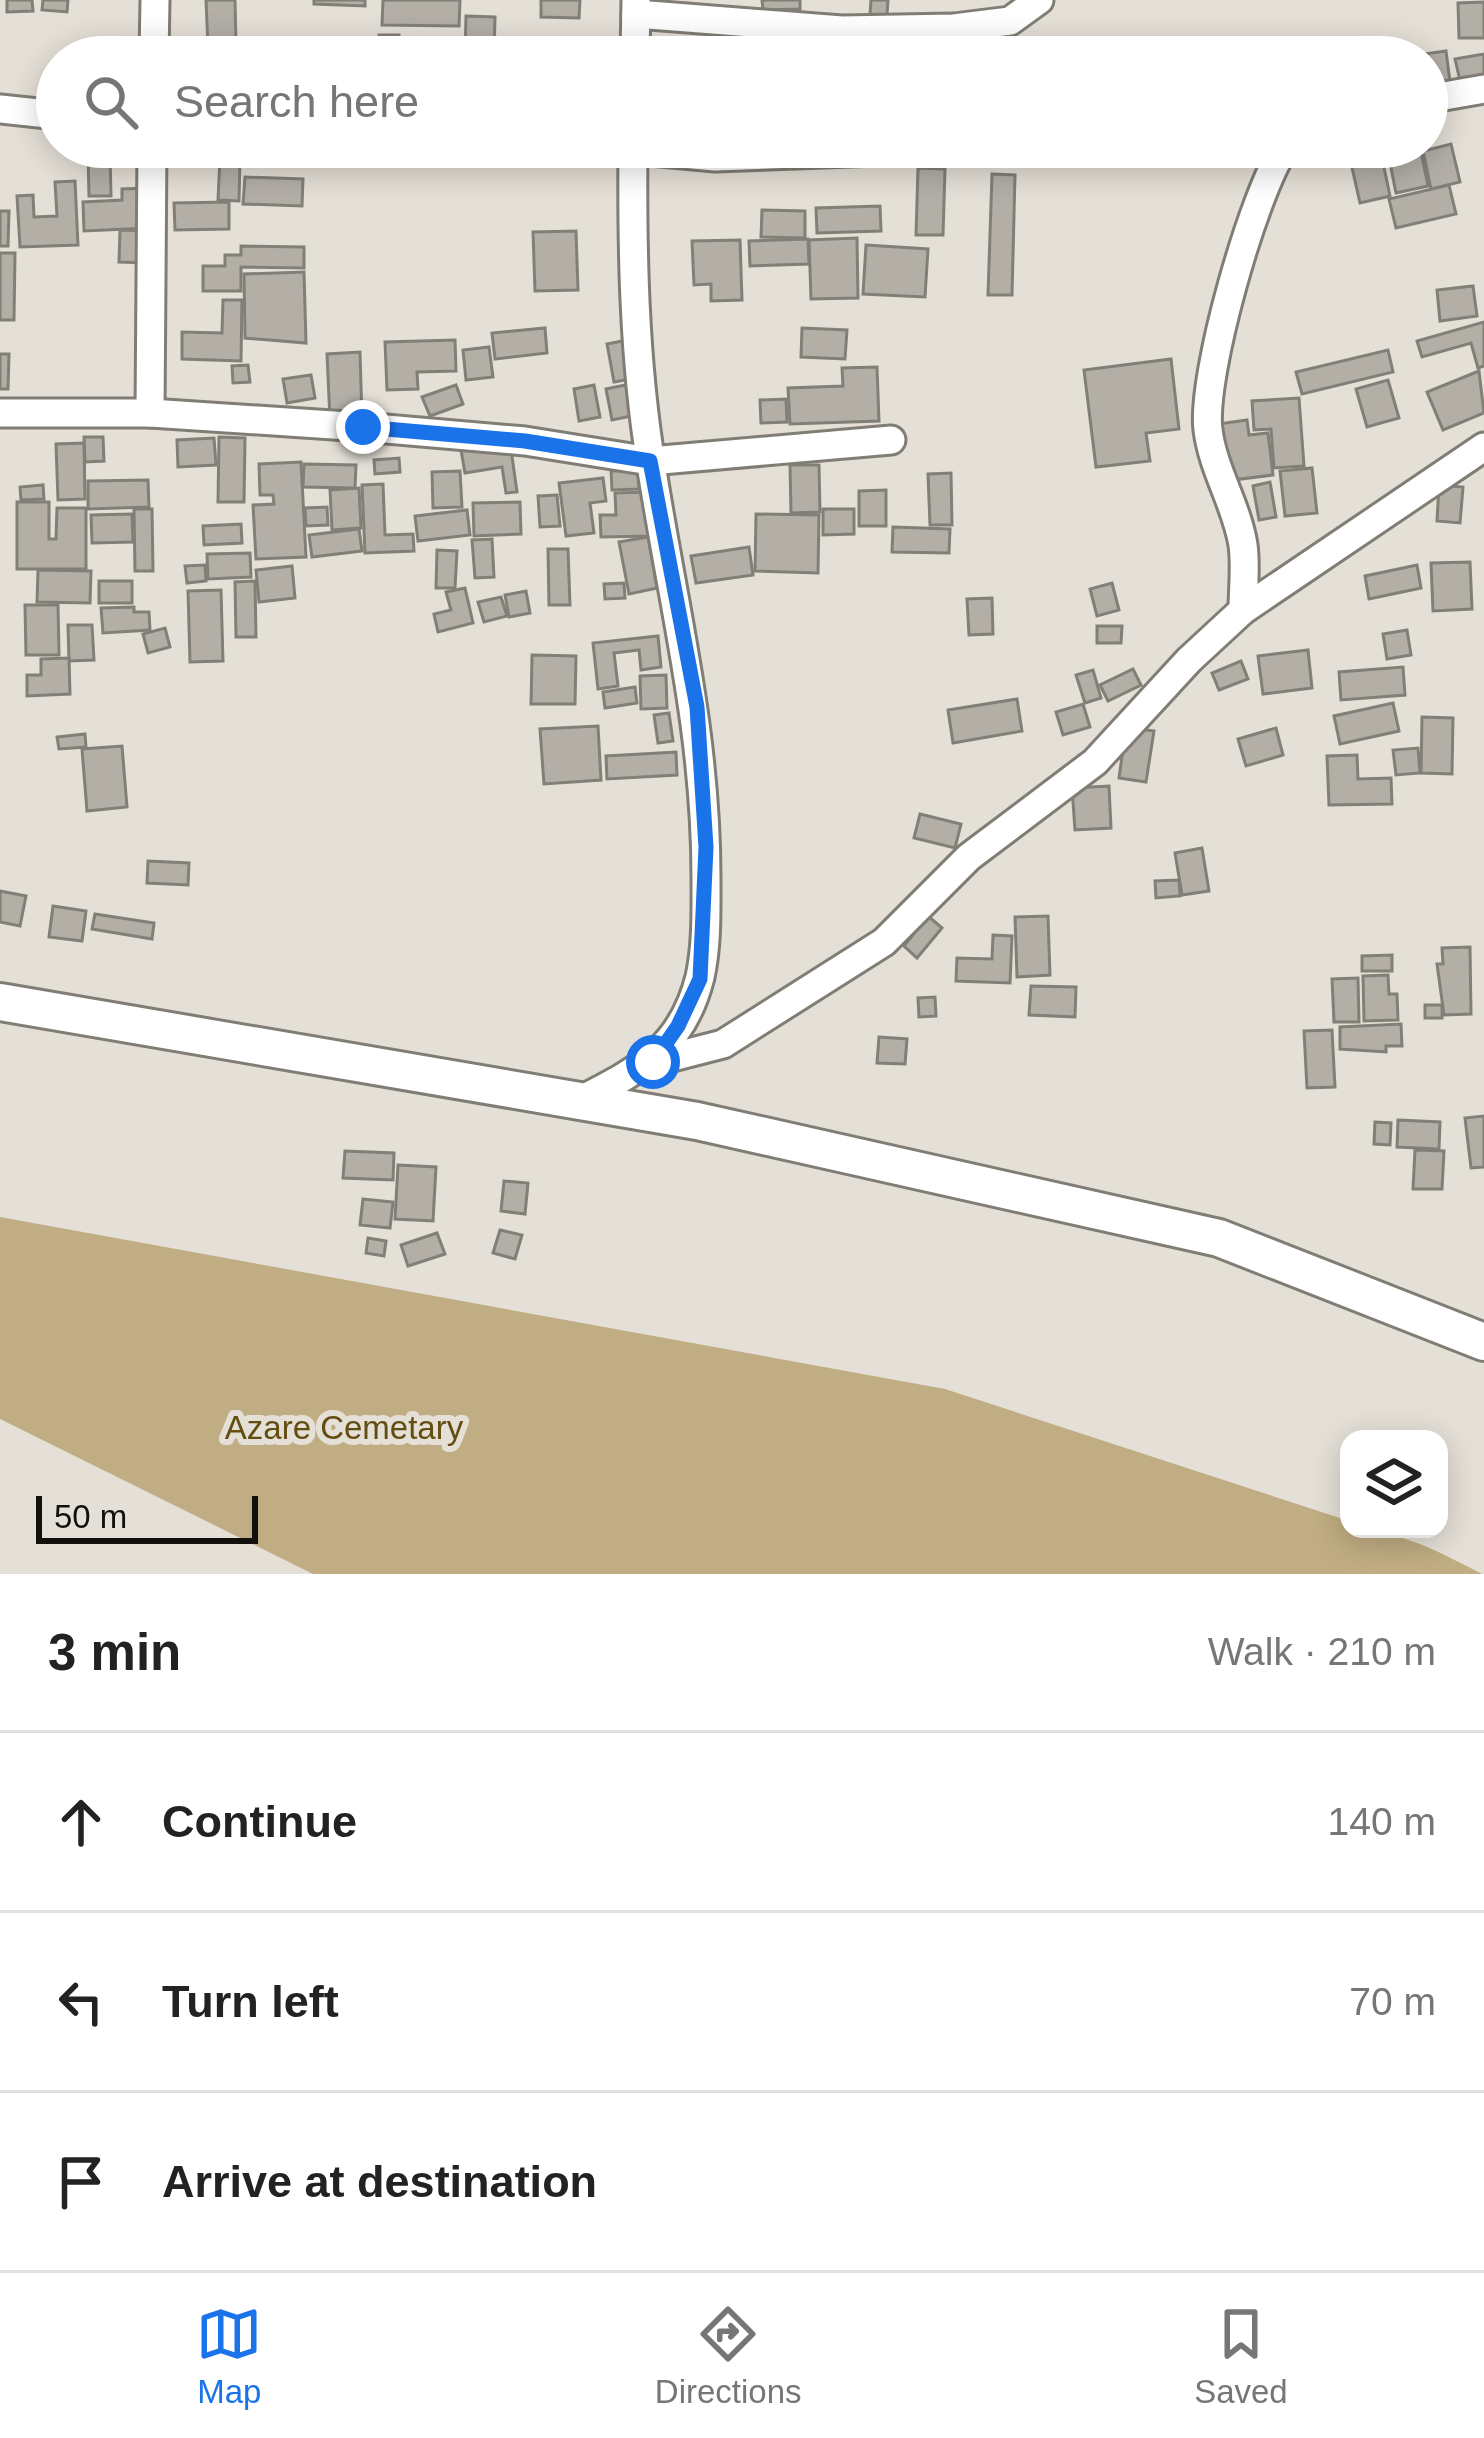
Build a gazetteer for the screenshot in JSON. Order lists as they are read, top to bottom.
{
  "parks": ["Azare Cemetary"],
  "scale_bar": "50 m",
  "page": {
    "search": "Search here",
    "scale": "50 m",
    "heading": ["3 min", "Walk · 210 m"],
    "list": [
      ["Continue", "140 m"],
      ["Turn left", "70 m"],
      "Arrive at destination"
    ],
    "nav": ["Map", "Directions", "Saved"]
  }
}
